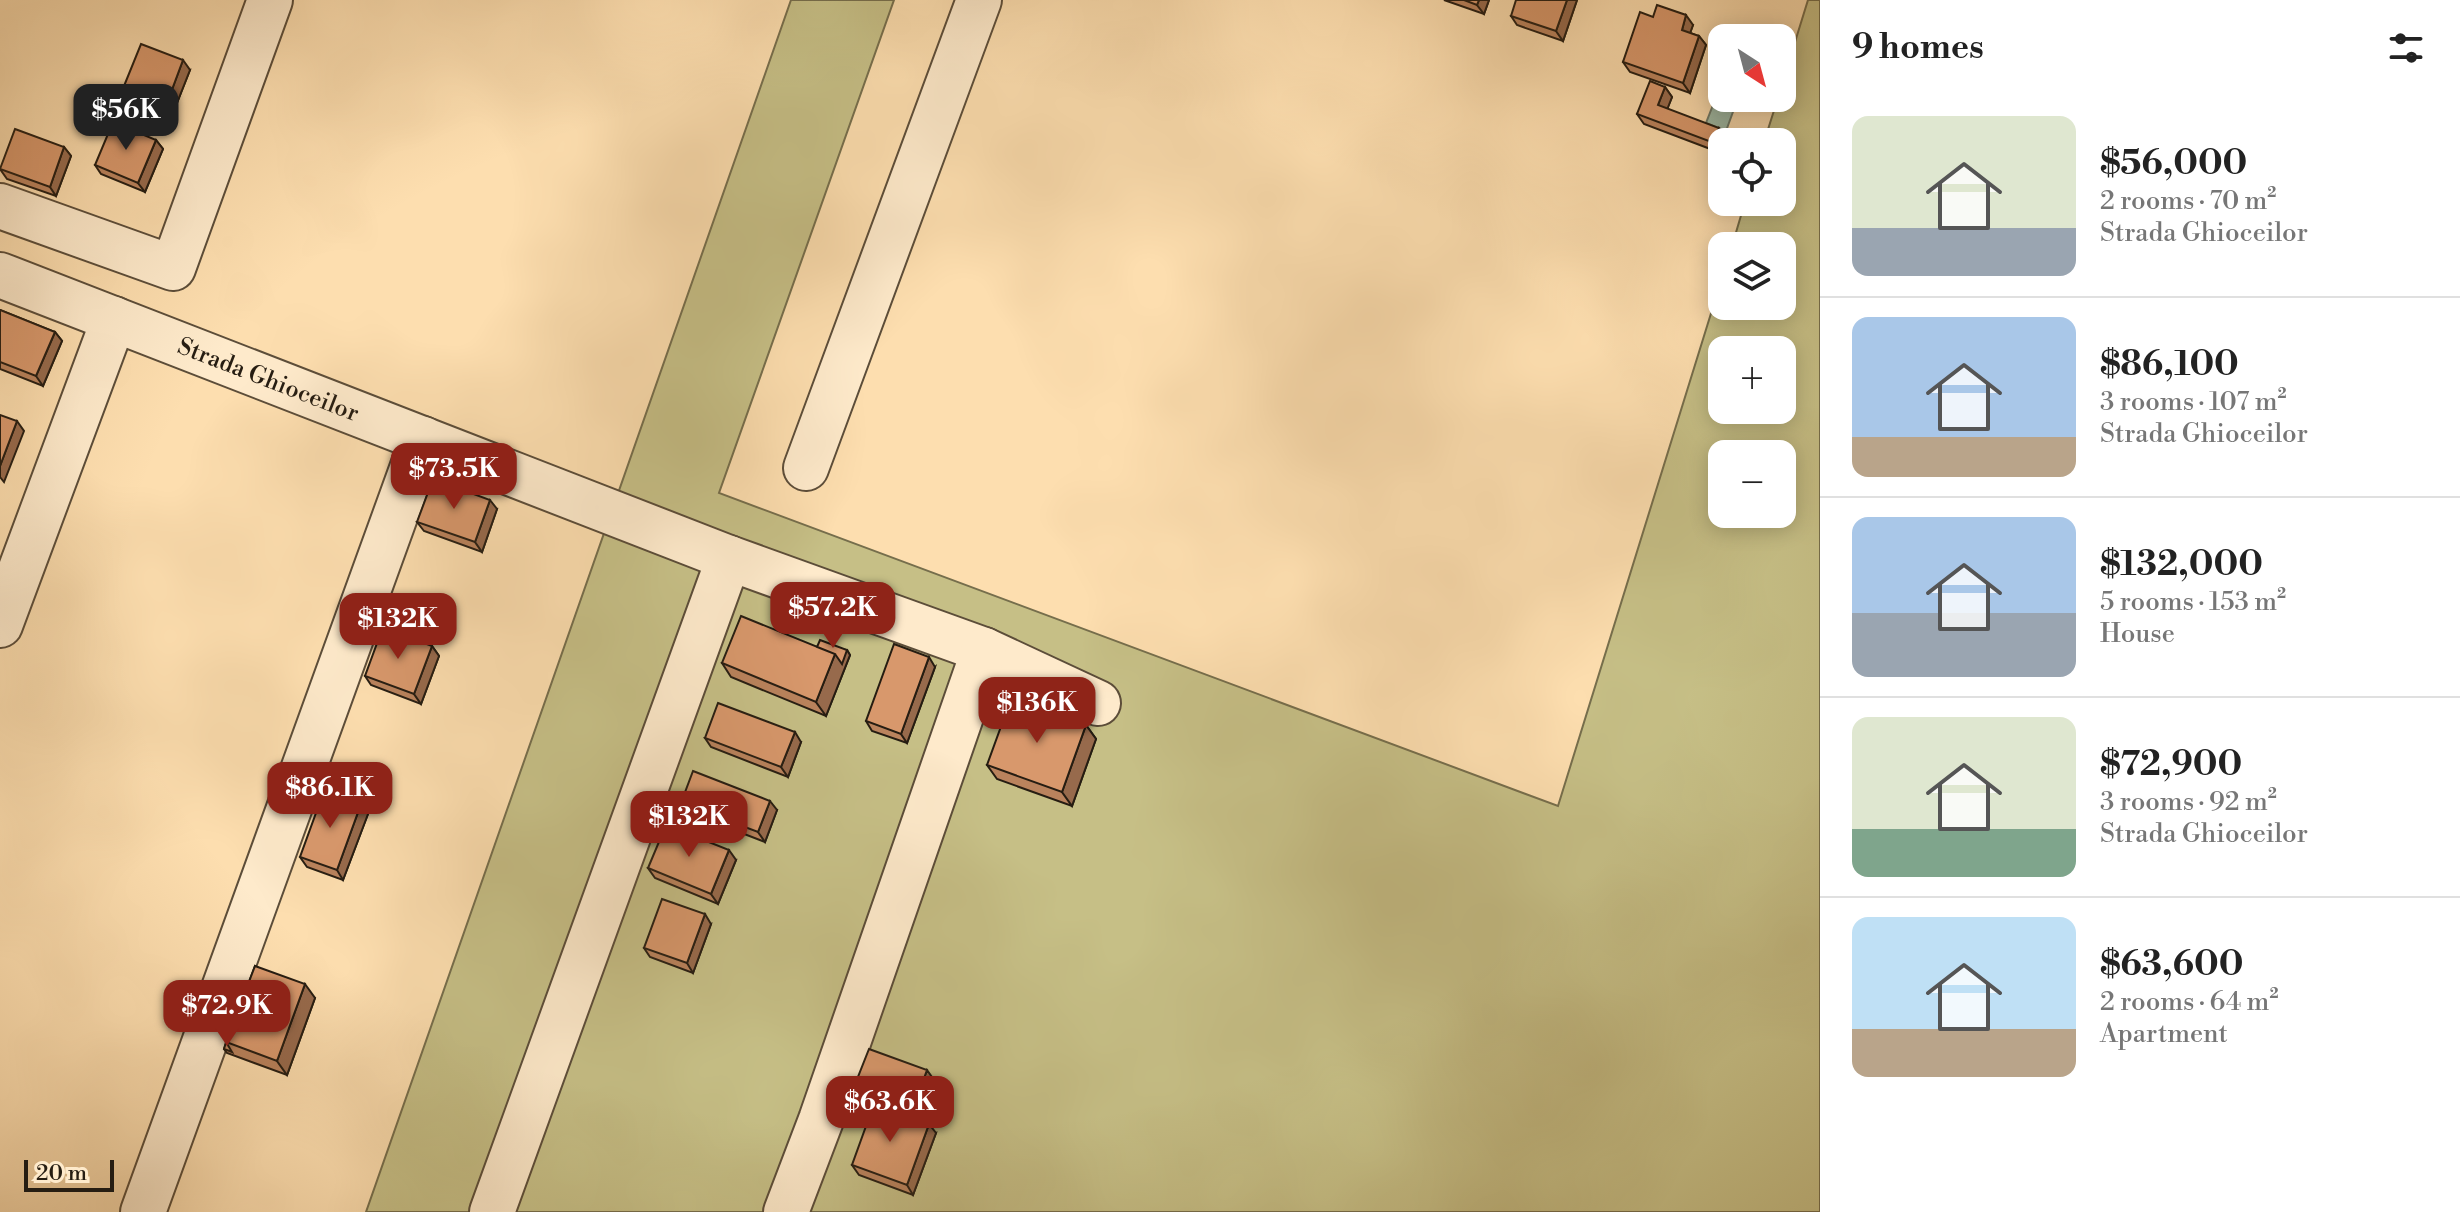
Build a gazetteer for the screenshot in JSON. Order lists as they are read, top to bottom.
{
  "streets": {
    "street": ["Strada Ghioceilor"]
  },
  "scale_bar": "20 m",
  "north": "bottom right",
  "page": {
    "heading": "9 homes",
    "map_buttons": ["+", "−"],
    "price": [
      "$56K",
      "$73.5K",
      "$57.2K",
      "$132K",
      "$136K",
      "$86.1K",
      "$132K",
      "$72.9K",
      "$63.6K"
    ],
    "list": [
      {
        "name": "$56,000",
        "note": "2 rooms · 70 m² · Strada Ghioceilor"
      },
      {
        "name": "$86,100",
        "note": "3 rooms · 107 m² · Strada Ghioceilor"
      },
      {
        "name": "$132,000",
        "note": "5 rooms · 153 m² · House"
      },
      {
        "name": "$72,900",
        "note": "3 rooms · 92 m² · Strada Ghioceilor"
      },
      {
        "name": "$63,600",
        "note": "2 rooms · 64 m² · Apartment"
      }
    ],
    "scale": "20 m"
  }
}
